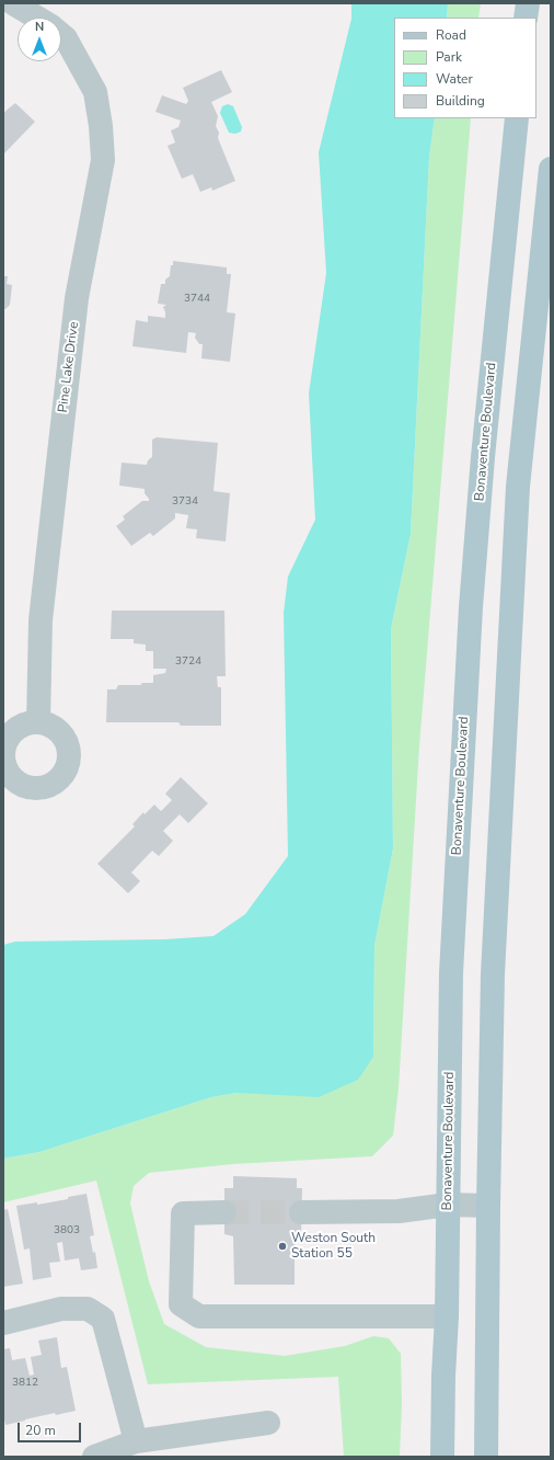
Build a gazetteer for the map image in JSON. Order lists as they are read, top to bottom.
{
  "streets": {
    "main road": ["Bonaventure Boulevard"],
    "street": ["Pine Lake Drive"]
  },
  "places": ["Weston South Station 55"],
  "house_numbers": [
    "3744",
    "3734",
    "3724",
    "3803",
    "3812"
  ],
  "legend": [
    "Road",
    "Park",
    "Water",
    "Building"
  ],
  "scale_bar": "20 m",
  "north": "top"
}
